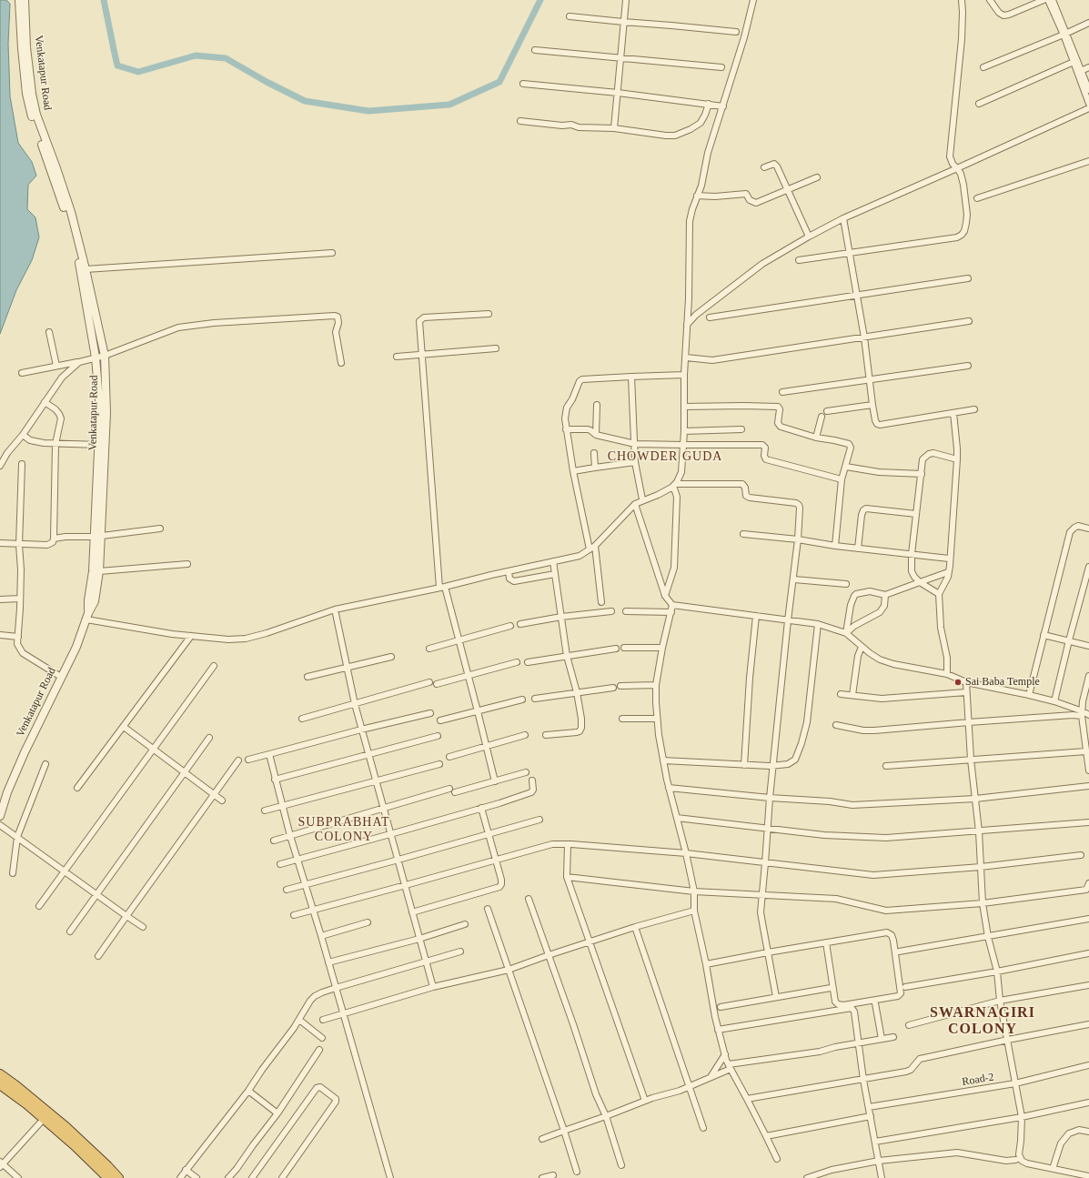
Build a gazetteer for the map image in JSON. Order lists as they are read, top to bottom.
{
  "streets": {
    "street": ["Venkatapur Road", "Road-2"]
  },
  "districts": ["CHOWDER GUDA", "SUBPRABHAT COLONY", "SWARNAGIRI COLONY"],
  "places": ["Sai Baba Temple"]
}
